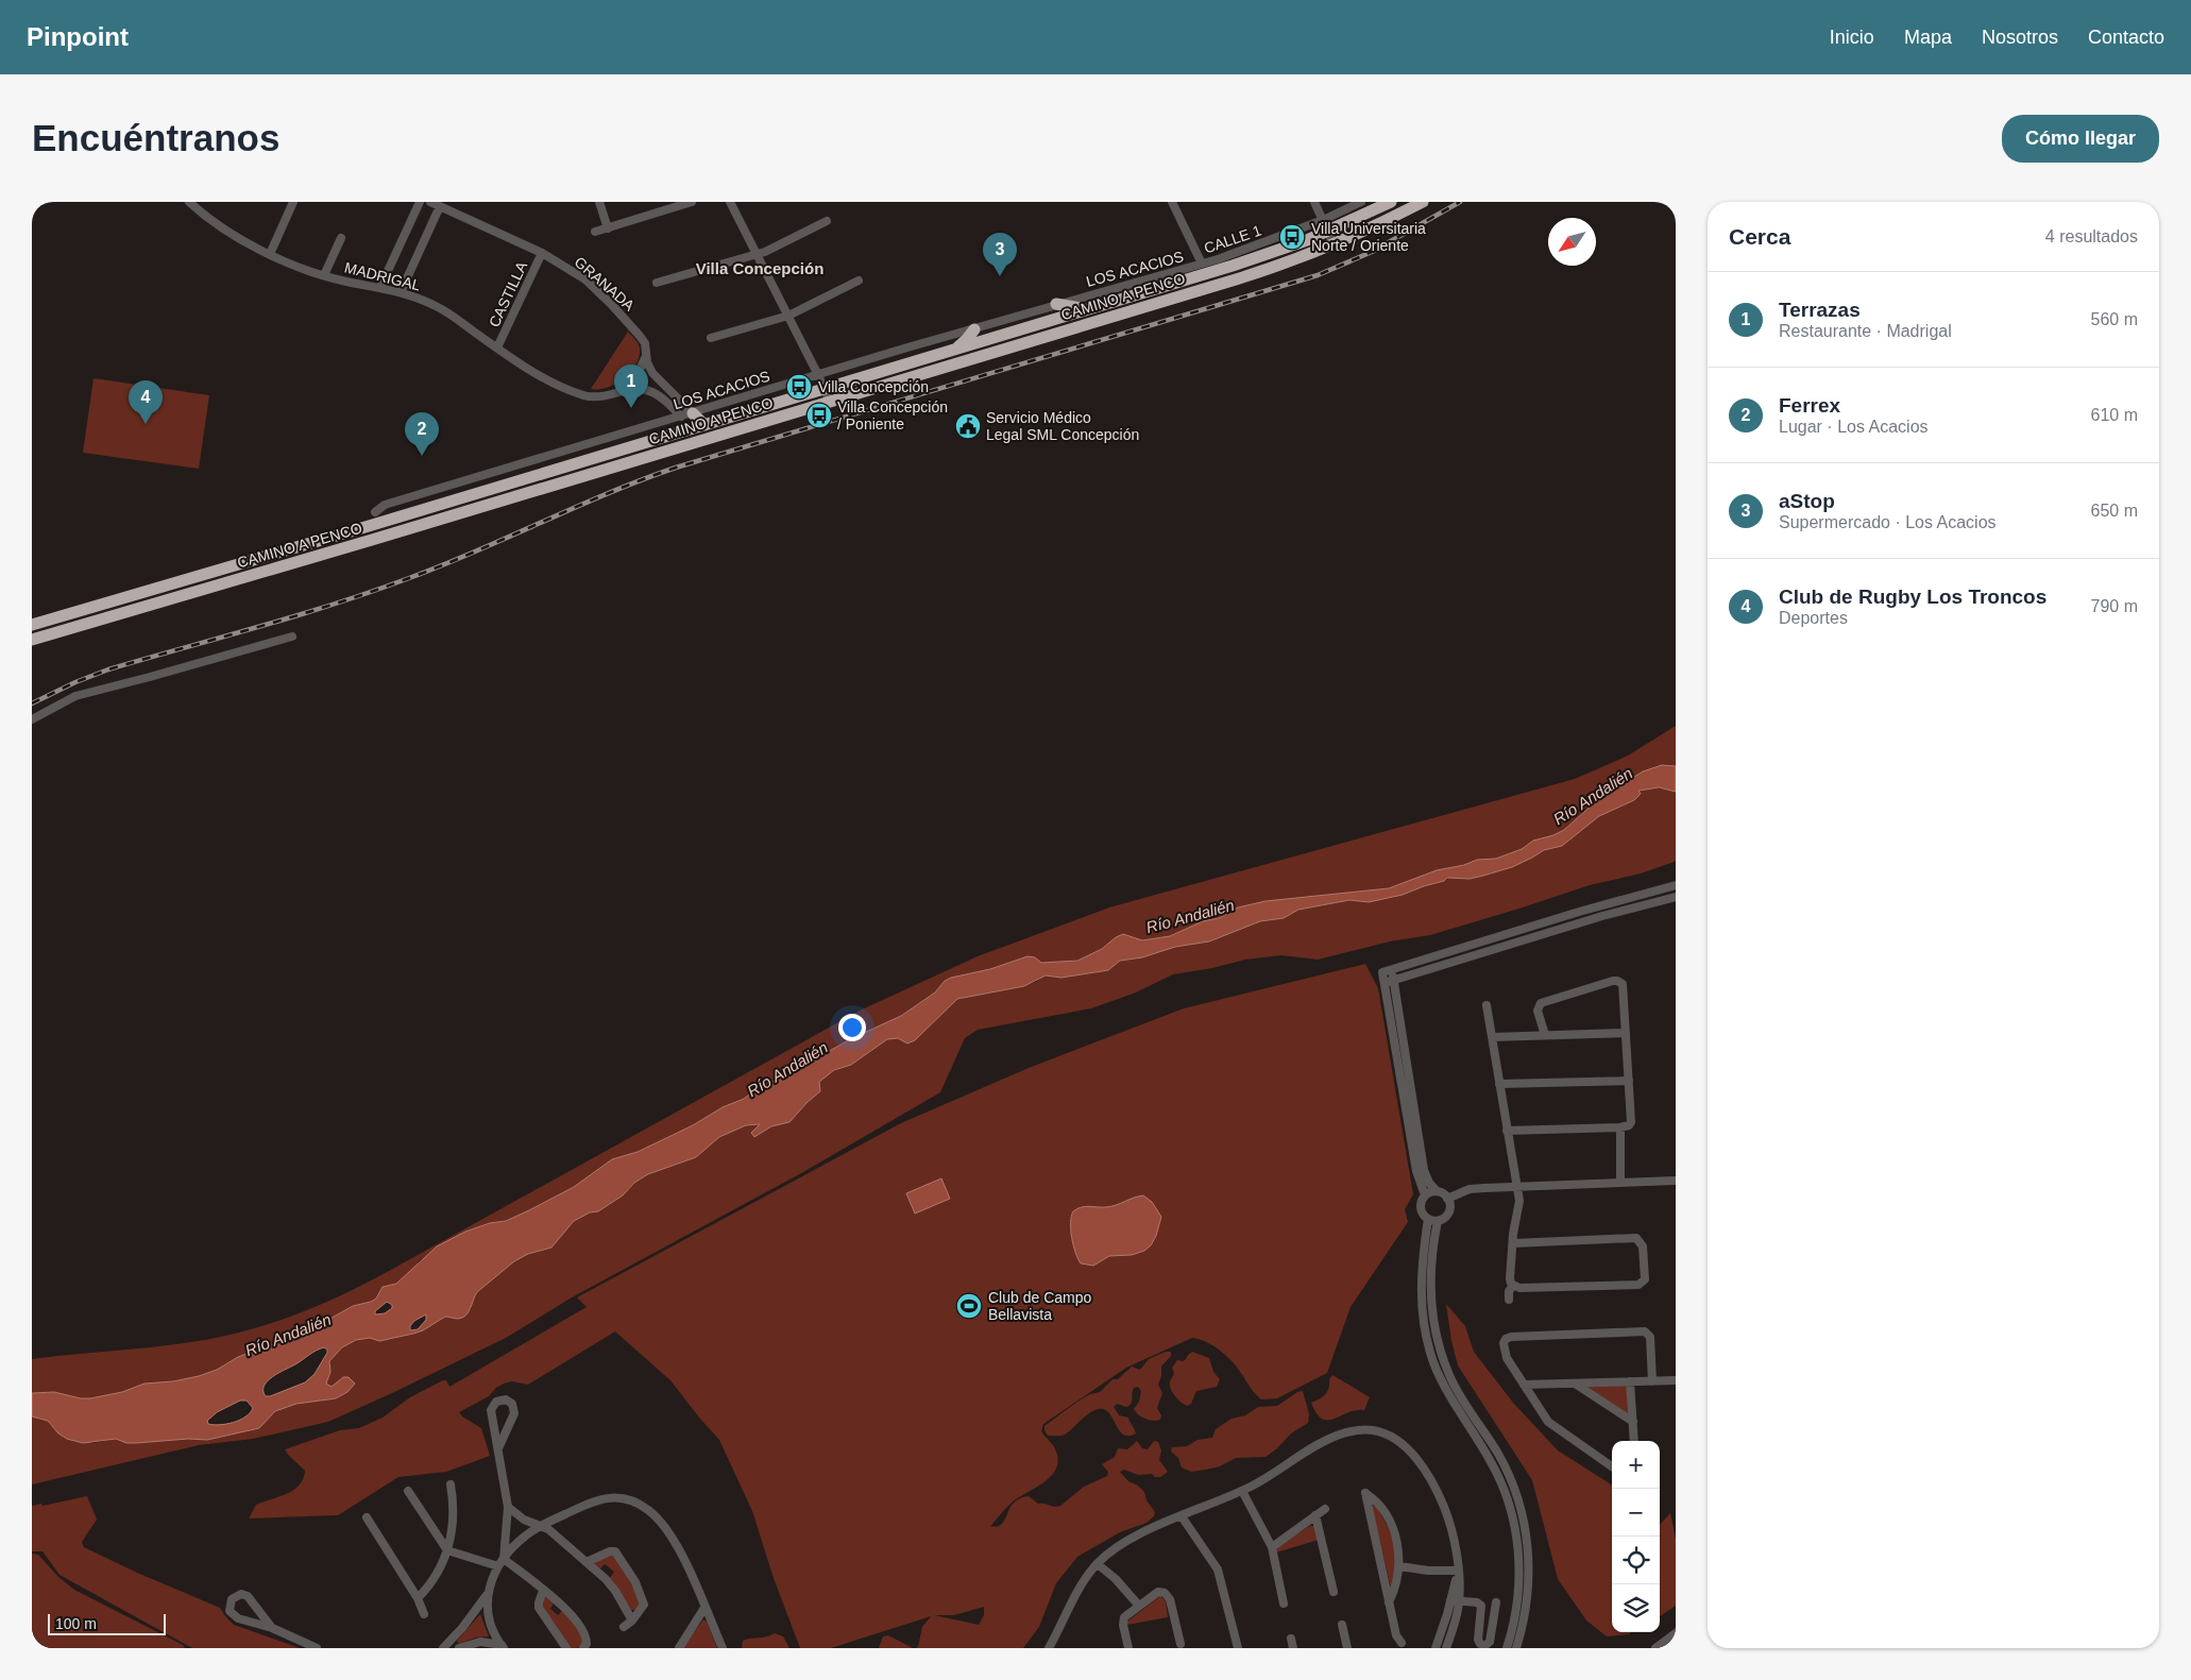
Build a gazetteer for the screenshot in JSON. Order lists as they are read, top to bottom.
{
  "streets": {
    "highway": ["CAMINO A PENCO"],
    "street": [
      "CALLE 1",
      "LOS ACACIOS",
      "MADRIGAL",
      "GRANADA",
      "CASTILLA"
    ]
  },
  "crossings": [
    ["CALLE 1", "LOS ACACIOS"],
    ["LOS ACACIOS", "MADRIGAL"],
    ["LOS ACACIOS", "GRANADA"],
    ["MADRIGAL", "GRANADA"],
    ["MADRIGAL", "CASTILLA"],
    ["GRANADA", "CASTILLA"]
  ],
  "districts": ["Villa Concepción"],
  "water": ["Río Andalién"],
  "places": {
    "bus stop": ["Villa Universitaria Norte / Oriente", "Villa Concepción", "Villa Concepción / Poniente"],
    "public building": ["Servicio Médico Legal SML Concepción"],
    "sports": ["Club de Campo Bellavista"]
  },
  "scale_bar": "100 m",
  "north": "bottom left",
  "page": {
    "header": "Pinpoint",
    "nav": [
      "Inicio",
      "Mapa",
      "Nosotros",
      "Contacto"
    ],
    "buttons": "Cómo llegar",
    "title": "Encuéntranos",
    "heading": ["Cerca", "4 resultados"],
    "pins": [
      "3",
      "1",
      "4",
      "2"
    ],
    "list": [
      {
        "mark": "1",
        "name": "Terrazas",
        "note": "Restaurante · Madrigal",
        "value": "560 m"
      },
      {
        "mark": "2",
        "name": "Ferrex",
        "note": "Lugar · Los Acacios",
        "value": "610 m"
      },
      {
        "mark": "3",
        "name": "aStop",
        "note": "Supermercado · Los Acacios",
        "value": "650 m"
      },
      {
        "mark": "4",
        "name": "Club de Rugby Los Troncos",
        "note": "Deportes",
        "value": "790 m"
      }
    ],
    "map_buttons": ["+", "−"],
    "scale": "100 m"
  }
}
